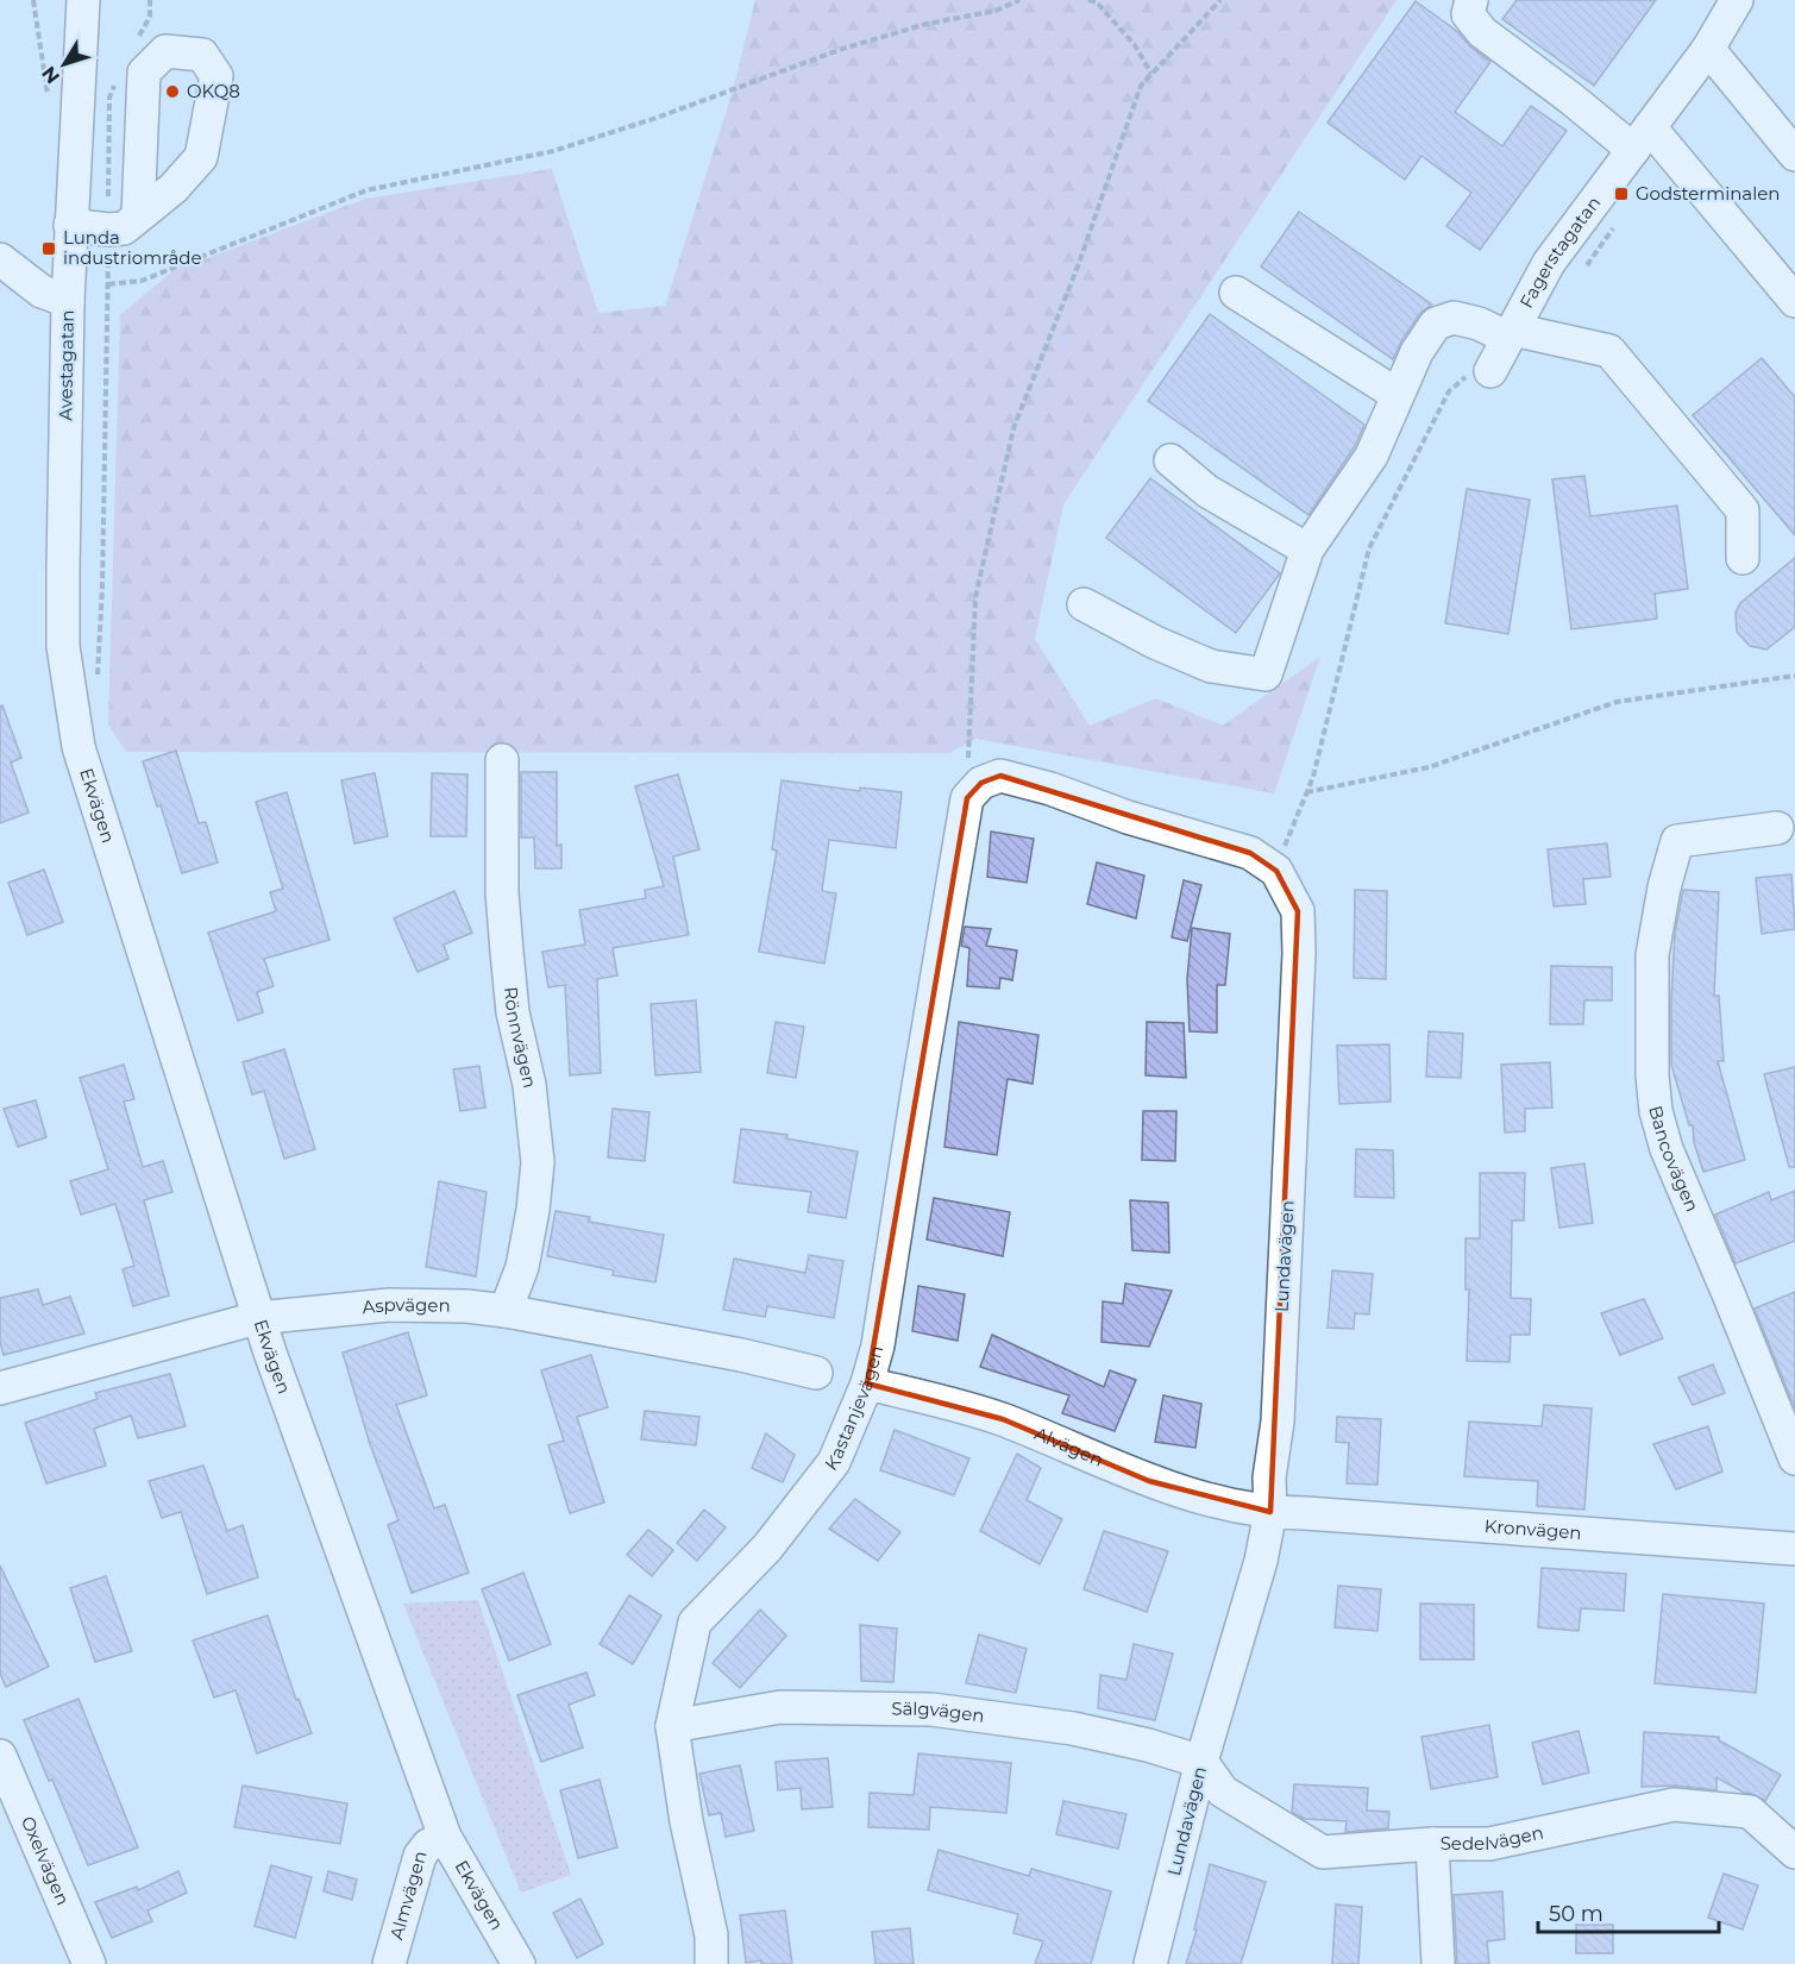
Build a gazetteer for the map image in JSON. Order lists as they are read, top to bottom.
{
  "streets": {
    "street": [
      "Fagerstagatan",
      "Avestagatan",
      "Ekvägen",
      "Rönnvägen",
      "Bancovägen",
      "Lundavägen",
      "Aspvägen",
      "Kastanjevägen",
      "Alvägen",
      "Kronvägen",
      "Sälgvägen",
      "Sedelvägen",
      "Oxelvägen",
      "Almvägen"
    ]
  },
  "crossings": [
    ["Avestagatan", "Ekvägen"],
    ["Ekvägen", "Aspvägen"],
    ["Ekvägen", "Almvägen"],
    ["Rönnvägen", "Aspvägen"],
    ["Lundavägen", "Kastanjevägen"],
    ["Lundavägen", "Alvägen"],
    ["Lundavägen", "Kronvägen"],
    ["Lundavägen", "Sälgvägen"],
    ["Lundavägen", "Sedelvägen"],
    ["Kastanjevägen", "Alvägen"],
    ["Kastanjevägen", "Sälgvägen"],
    ["Alvägen", "Kronvägen"],
    ["Sälgvägen", "Sedelvägen"]
  ],
  "places": {
    "other": ["OKQ8"],
    "transit": ["Godsterminalen", "Lunda industriområde"]
  },
  "scale_bar": "50 m",
  "north": "bottom left"
}
